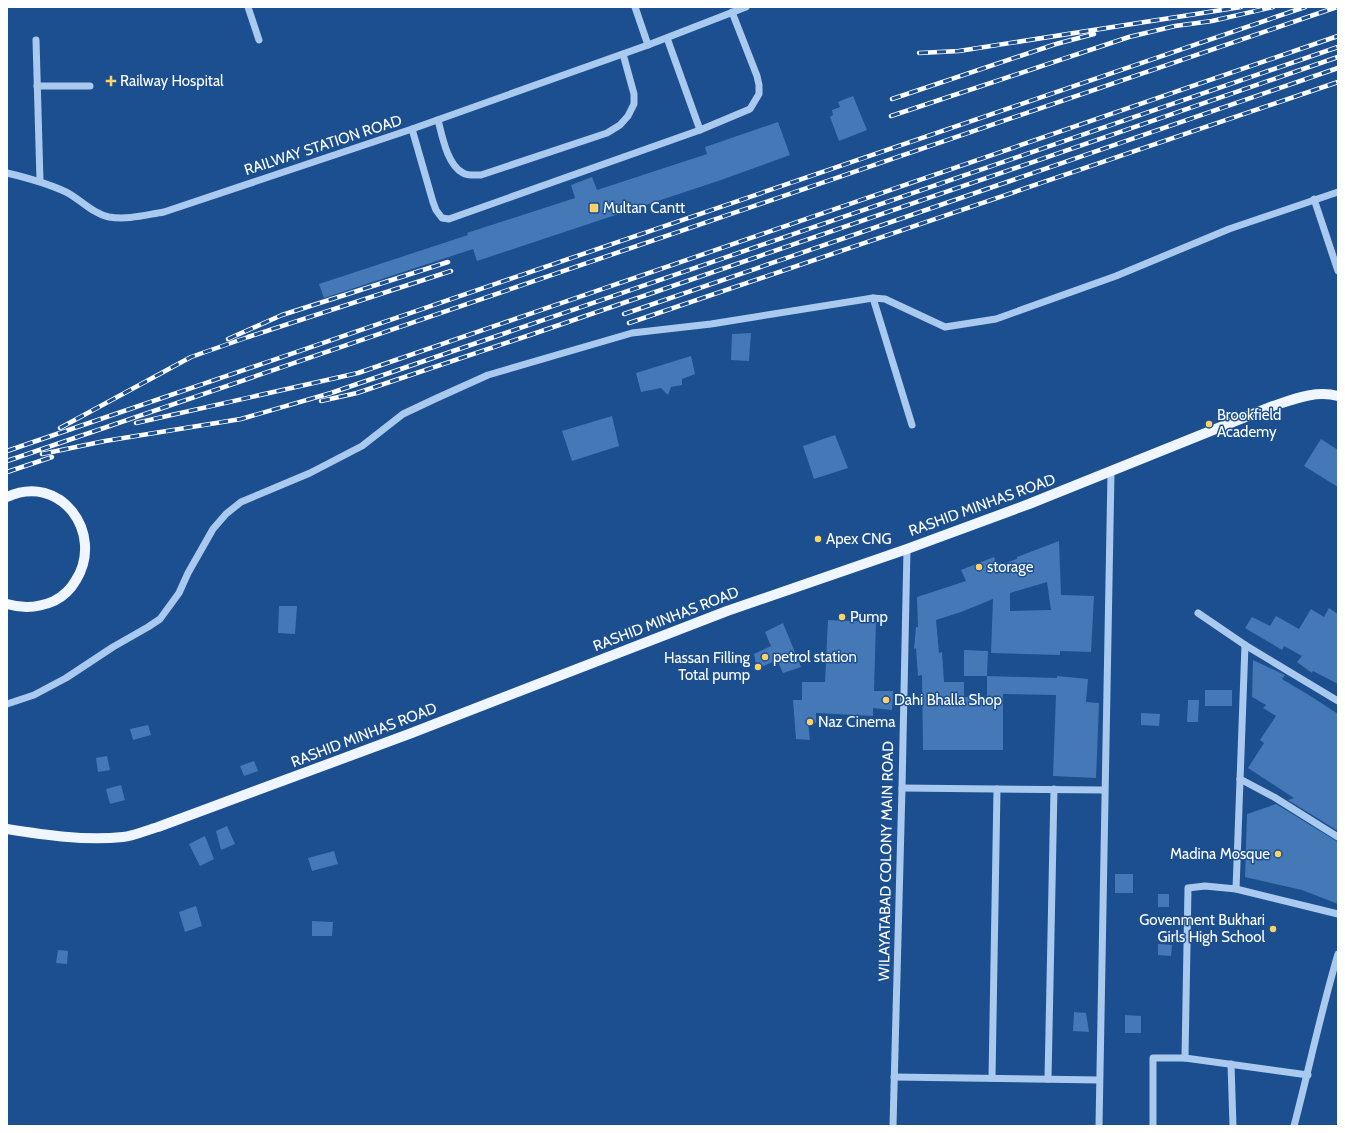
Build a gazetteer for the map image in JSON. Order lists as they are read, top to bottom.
{
  "streets": {
    "main road": ["RASHID MINHAS ROAD"],
    "street": ["RAILWAY STATION ROAD", "WILAYATABAD COLONY MAIN ROAD"]
  },
  "crossings": [
    ["RASHID MINHAS ROAD", "WILAYATABAD COLONY MAIN ROAD"]
  ],
  "places": {
    "health": ["Railway Hospital"],
    "transit": ["Multan Cantt"],
    "other": [
      "Brookfield Academy",
      "Apex CNG",
      "storage",
      "Pump",
      "petrol station",
      "Hassan Filling Total pump",
      "Dahi Bhalla Shop",
      "Naz Cinema",
      "Madina Mosque",
      "Govenment Bukhari Girls High School"
    ]
  }
}
